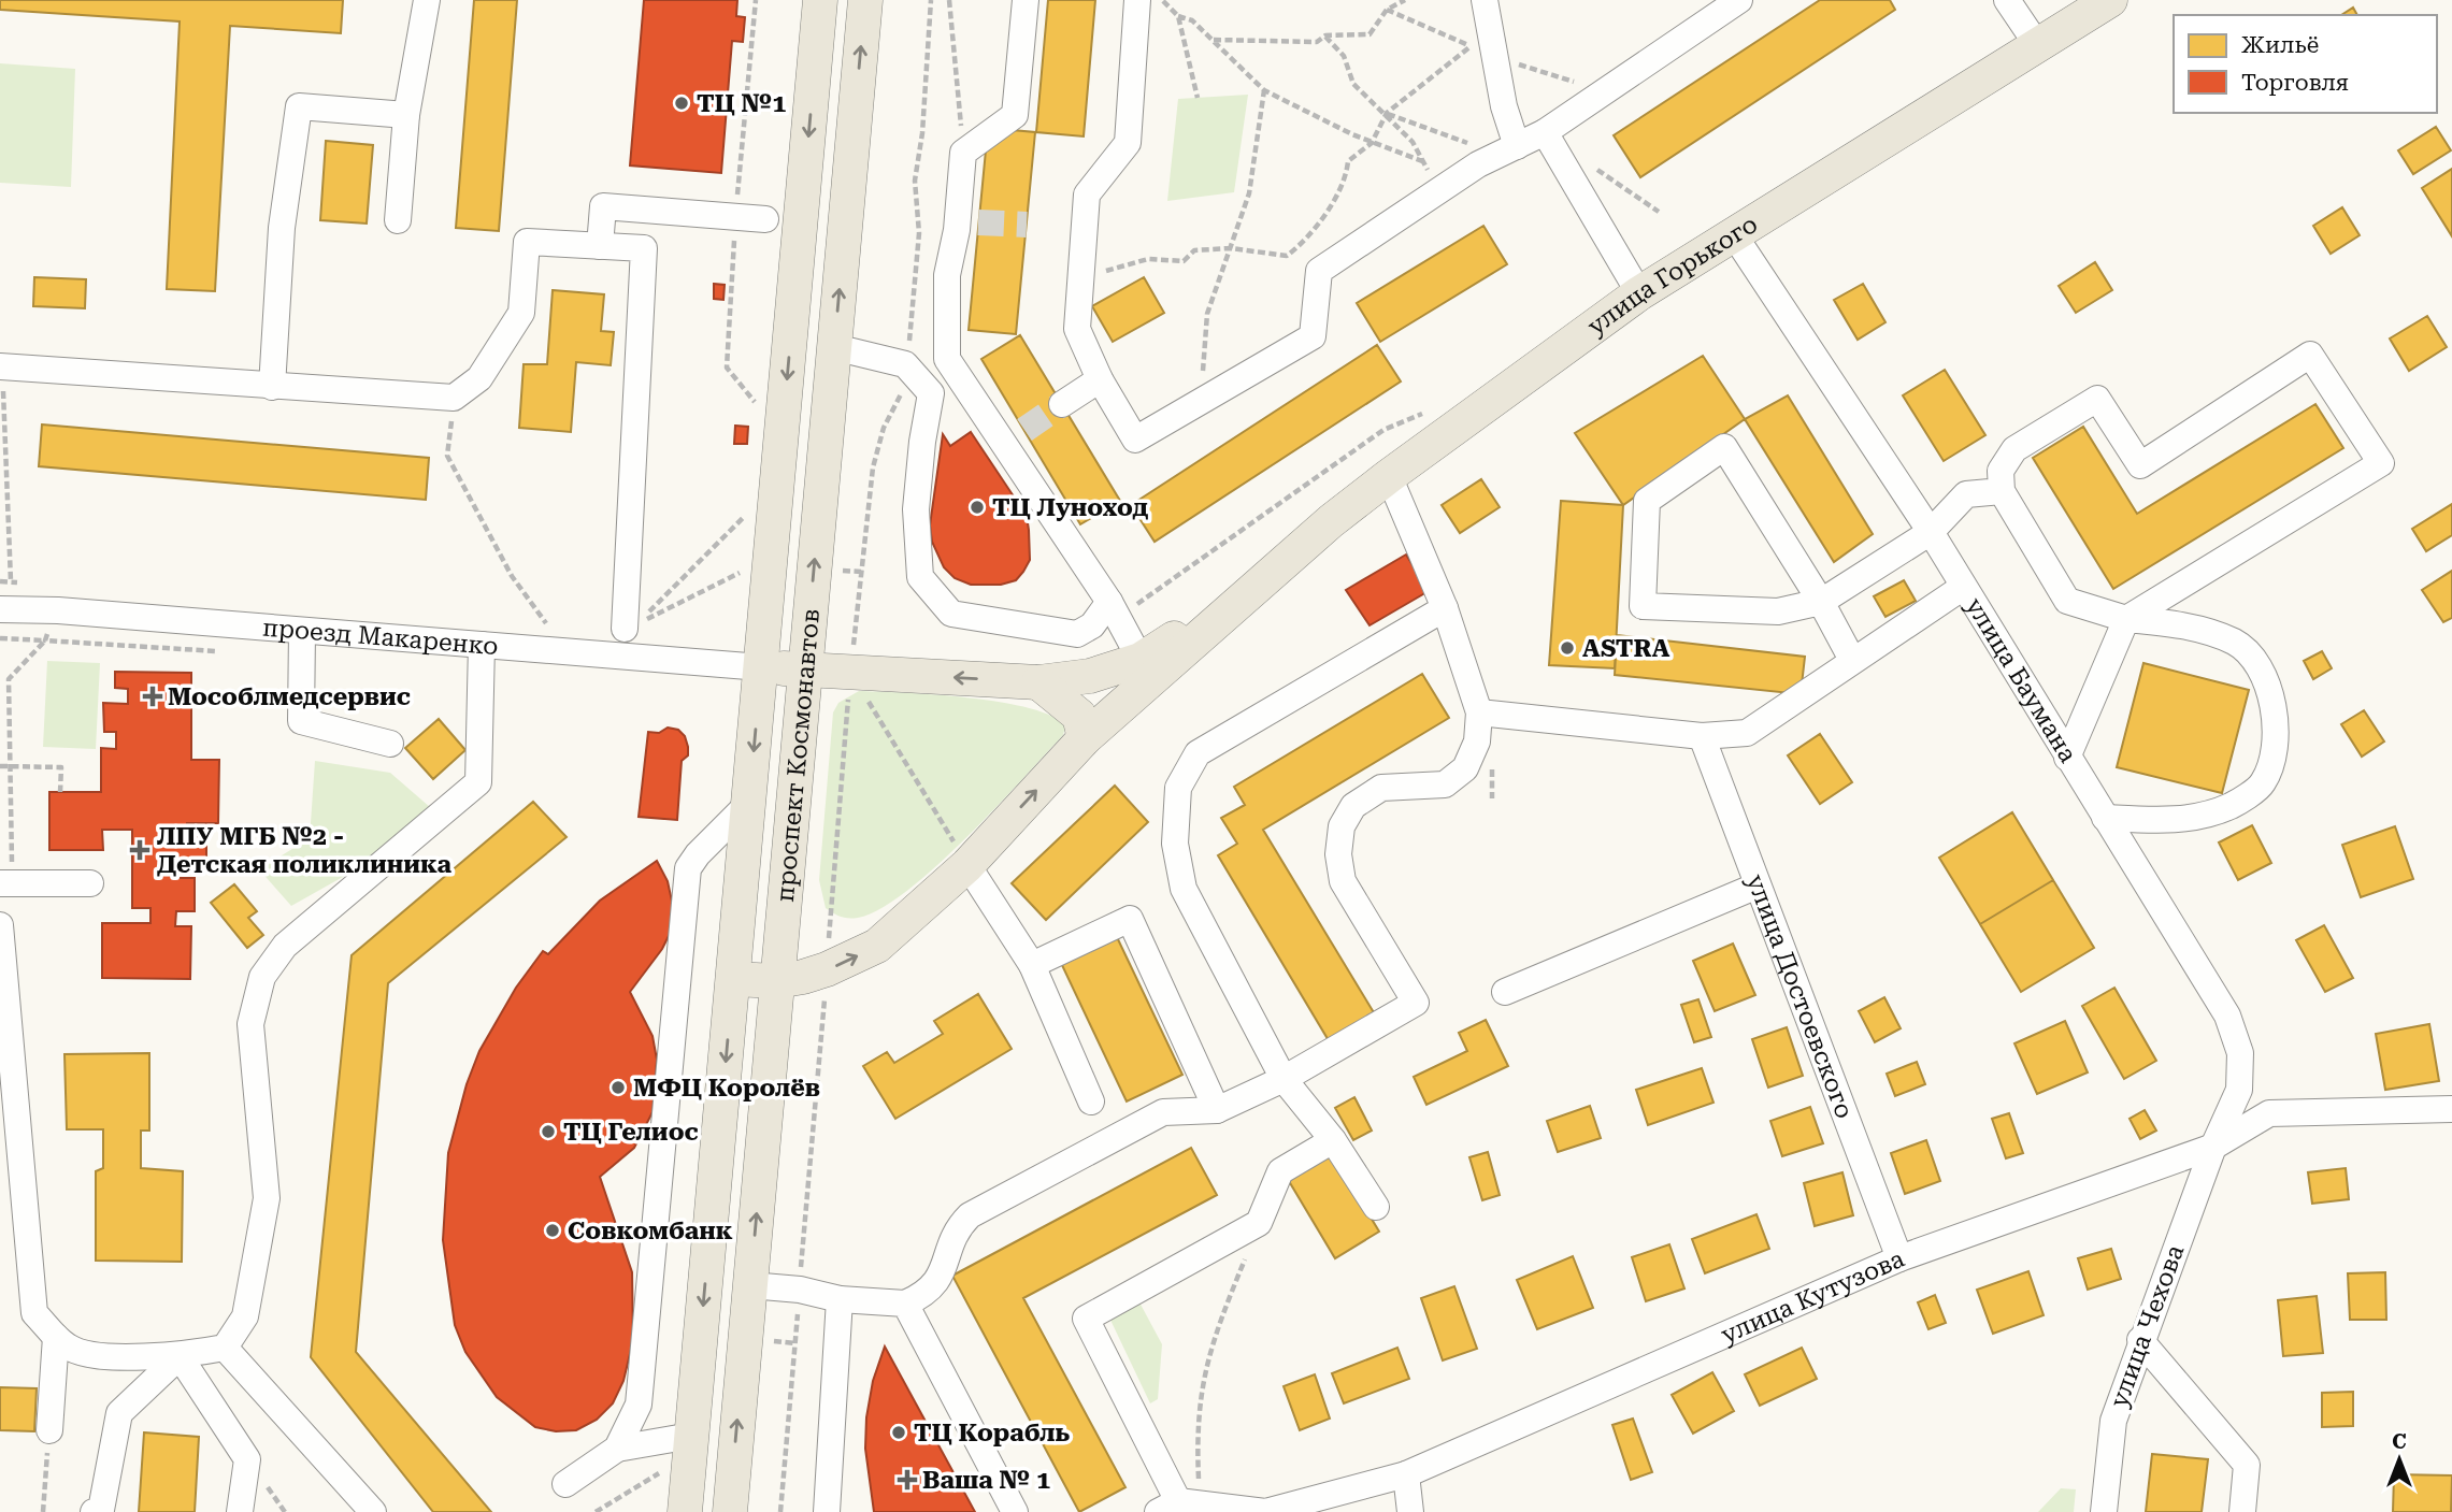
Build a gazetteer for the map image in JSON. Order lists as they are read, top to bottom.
{
  "streets": {
    "main road": ["улица Горького", "проспект Космонавтов"],
    "street": [
      "проезд Макаренко",
      "улица Баумана",
      "улица Достоевского",
      "улица Кутузова",
      "улица Чехова"
    ]
  },
  "crossings": [
    ["улица Горького", "улица Баумана"],
    ["проезд Макаренко", "проспект Космонавтов"],
    ["улица Баумана", "улица Кутузова"],
    ["улица Баумана", "улица Чехова"],
    ["улица Достоевского", "улица Кутузова"],
    ["улица Кутузова", "улица Чехова"]
  ],
  "places": {
    "other": [
      "ТЦ №1",
      "ТЦ Луноход",
      "ASTRA",
      "МФЦ Королёв",
      "ТЦ Гелиос",
      "Совкомбанк",
      "ТЦ Корабль"
    ],
    "health": ["Мособлмедсервис", "ЛПУ МГБ №2 - Детская поликлиника", "Ваша № 1"]
  },
  "legend": ["Жильё", "Торговля"],
  "north": "top"
}
